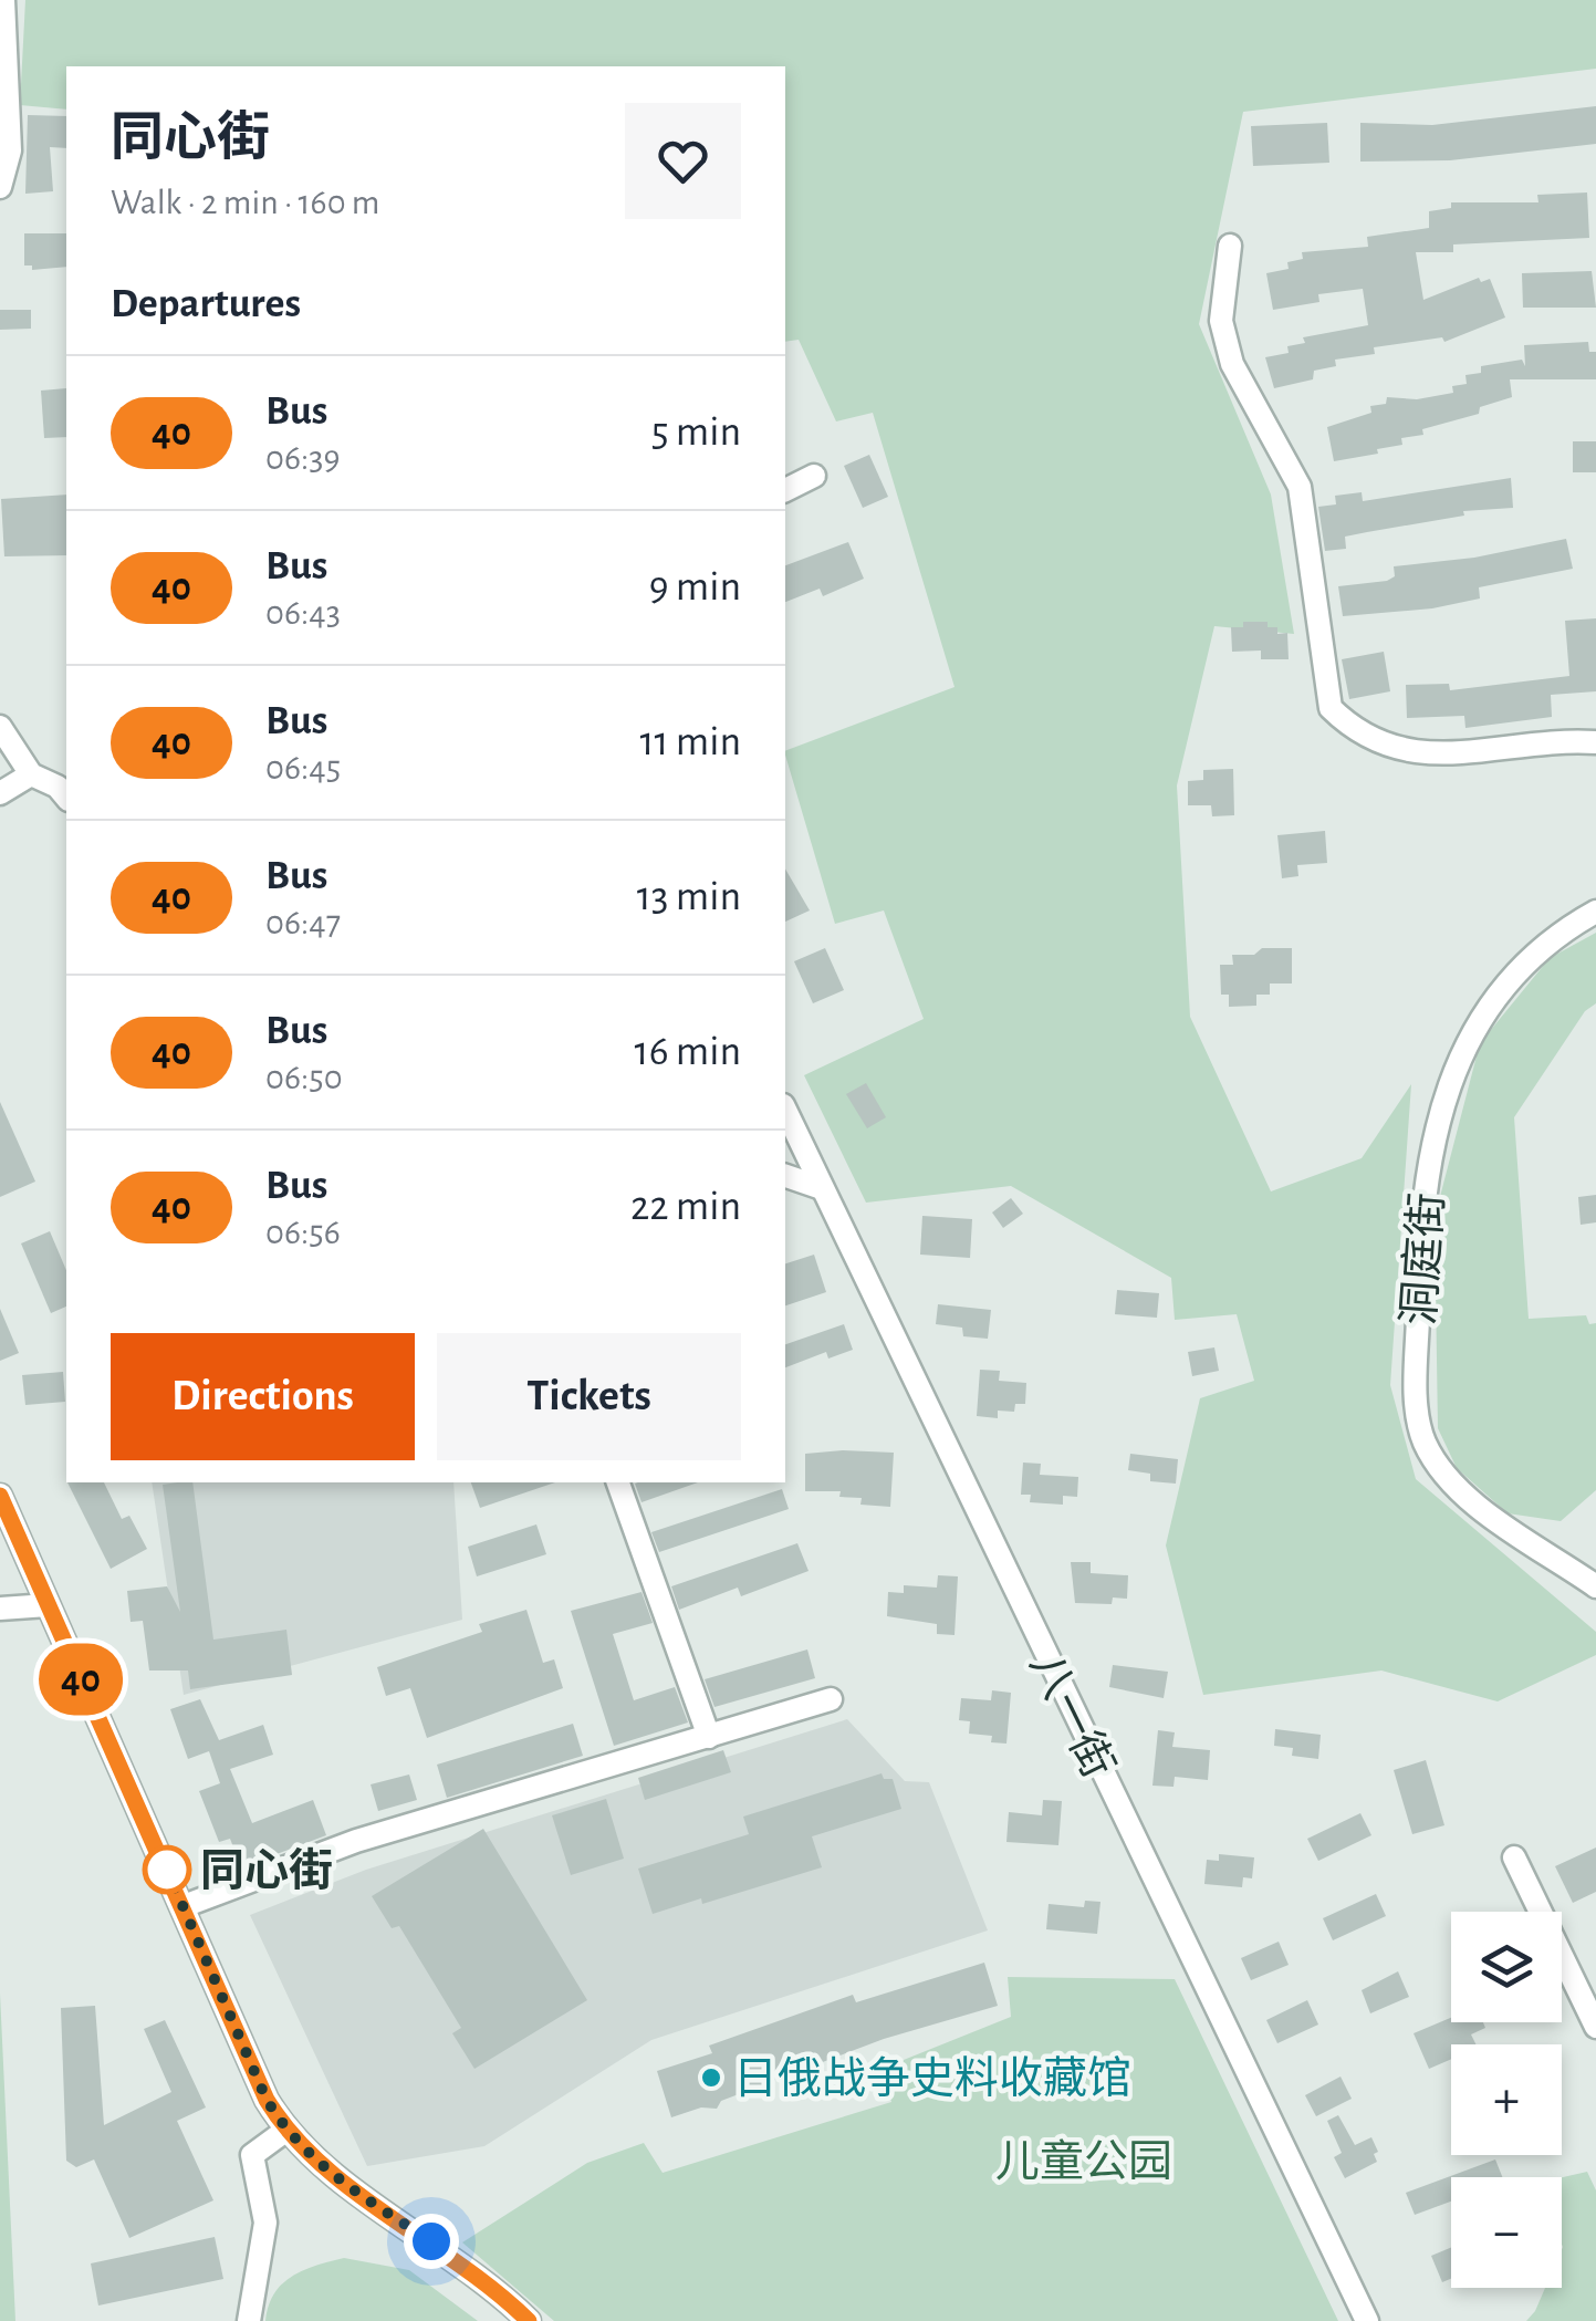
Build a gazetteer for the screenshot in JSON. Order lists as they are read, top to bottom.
{
  "streets": {
    "street": ["洞庭街", "八一街"]
  },
  "parks": ["儿童公园"],
  "places": ["同心街", "日俄战争史料收藏馆"],
  "lines": ["bus line 40"],
  "page": {
    "on_map": "40",
    "heading": [
      ["同心街", "Walk · 2 min · 160 m"],
      "Departures"
    ],
    "list": [
      {
        "mark": "40",
        "name": "Bus",
        "note": "06:39",
        "value": "5 min"
      },
      {
        "mark": "40",
        "name": "Bus",
        "note": "06:43",
        "value": "9 min"
      },
      {
        "mark": "40",
        "name": "Bus",
        "note": "06:45",
        "value": "11 min"
      },
      {
        "mark": "40",
        "name": "Bus",
        "note": "06:47",
        "value": "13 min"
      },
      {
        "mark": "40",
        "name": "Bus",
        "note": "06:50",
        "value": "16 min"
      },
      {
        "mark": "40",
        "name": "Bus",
        "note": "06:56",
        "value": "22 min"
      }
    ],
    "buttons": ["Directions", "Tickets"],
    "map_buttons": ["+", "−"]
  }
}
